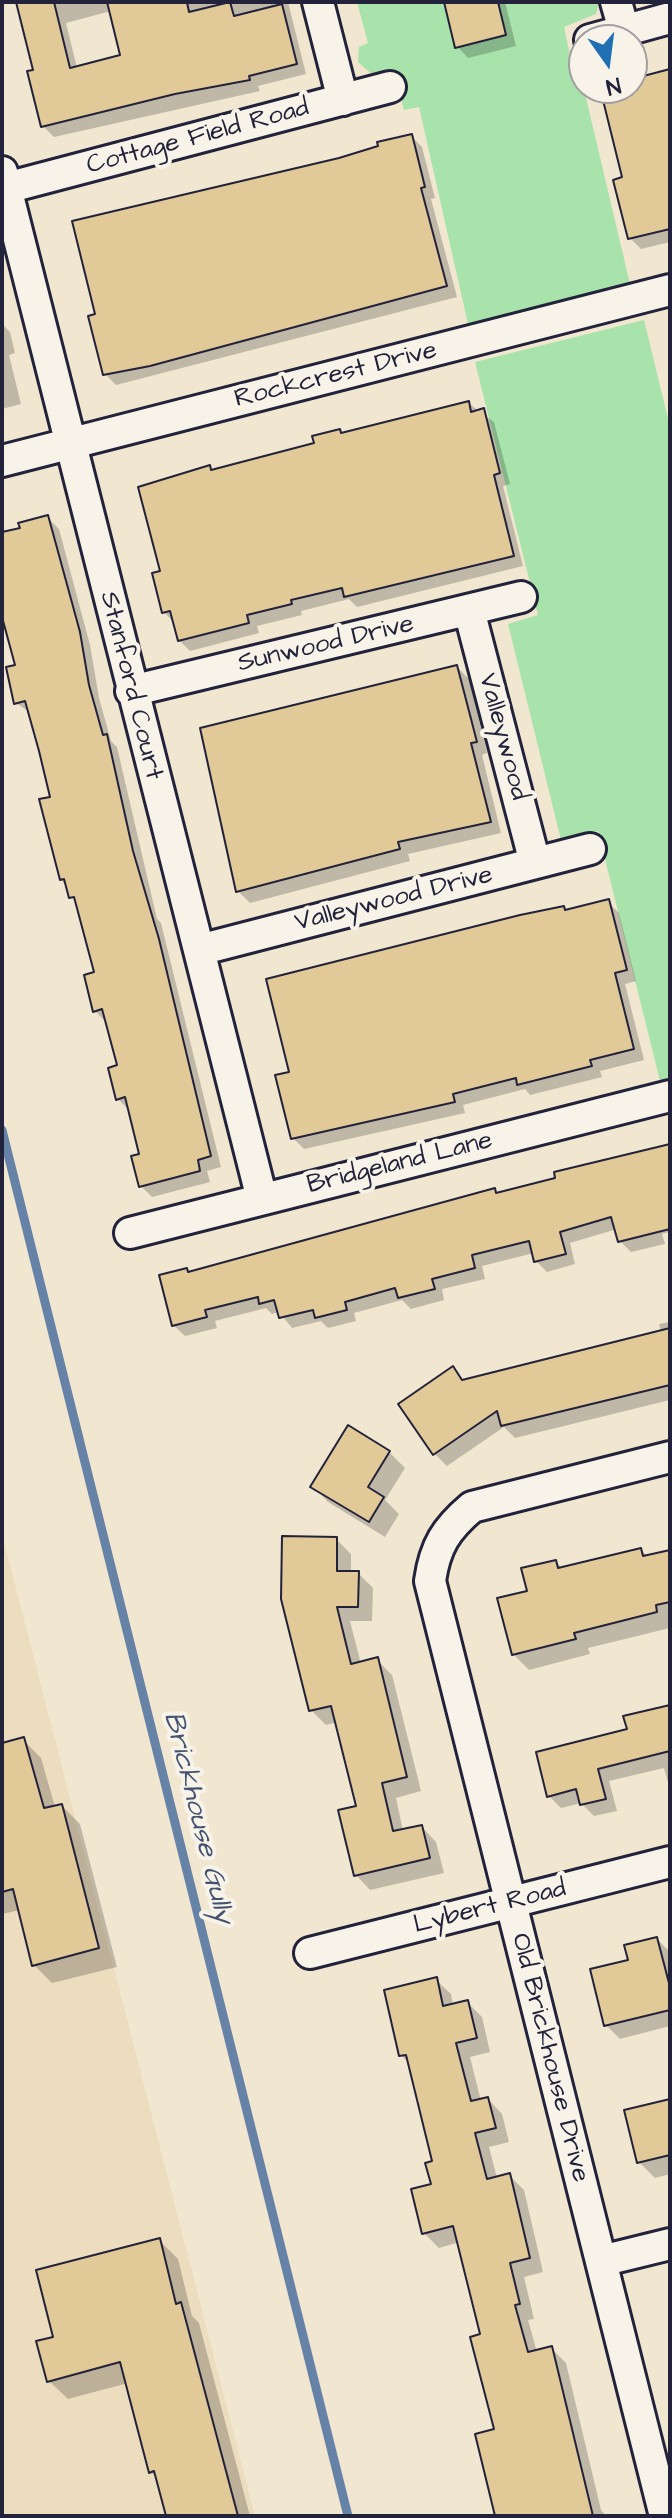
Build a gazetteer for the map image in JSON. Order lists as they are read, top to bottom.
{
  "streets": {
    "street": [
      "Cottage Field Road",
      "Rockcrest Drive",
      "Sunwood Drive",
      "Stanford Court",
      "Valleywood",
      "Valleywood Drive",
      "Bridgeland Lane",
      "Lybert Road",
      "Old Brickhouse Drive"
    ]
  },
  "crossings": [
    ["Cottage Field Road", "Stanford Court"],
    ["Rockcrest Drive", "Stanford Court"],
    ["Sunwood Drive", "Stanford Court"],
    ["Sunwood Drive", "Valleywood"],
    ["Stanford Court", "Valleywood Drive"],
    ["Stanford Court", "Bridgeland Lane"],
    ["Valleywood", "Valleywood Drive"],
    ["Lybert Road", "Old Brickhouse Drive"]
  ],
  "water": ["Brickhouse Gully"],
  "north": "bottom"
}
